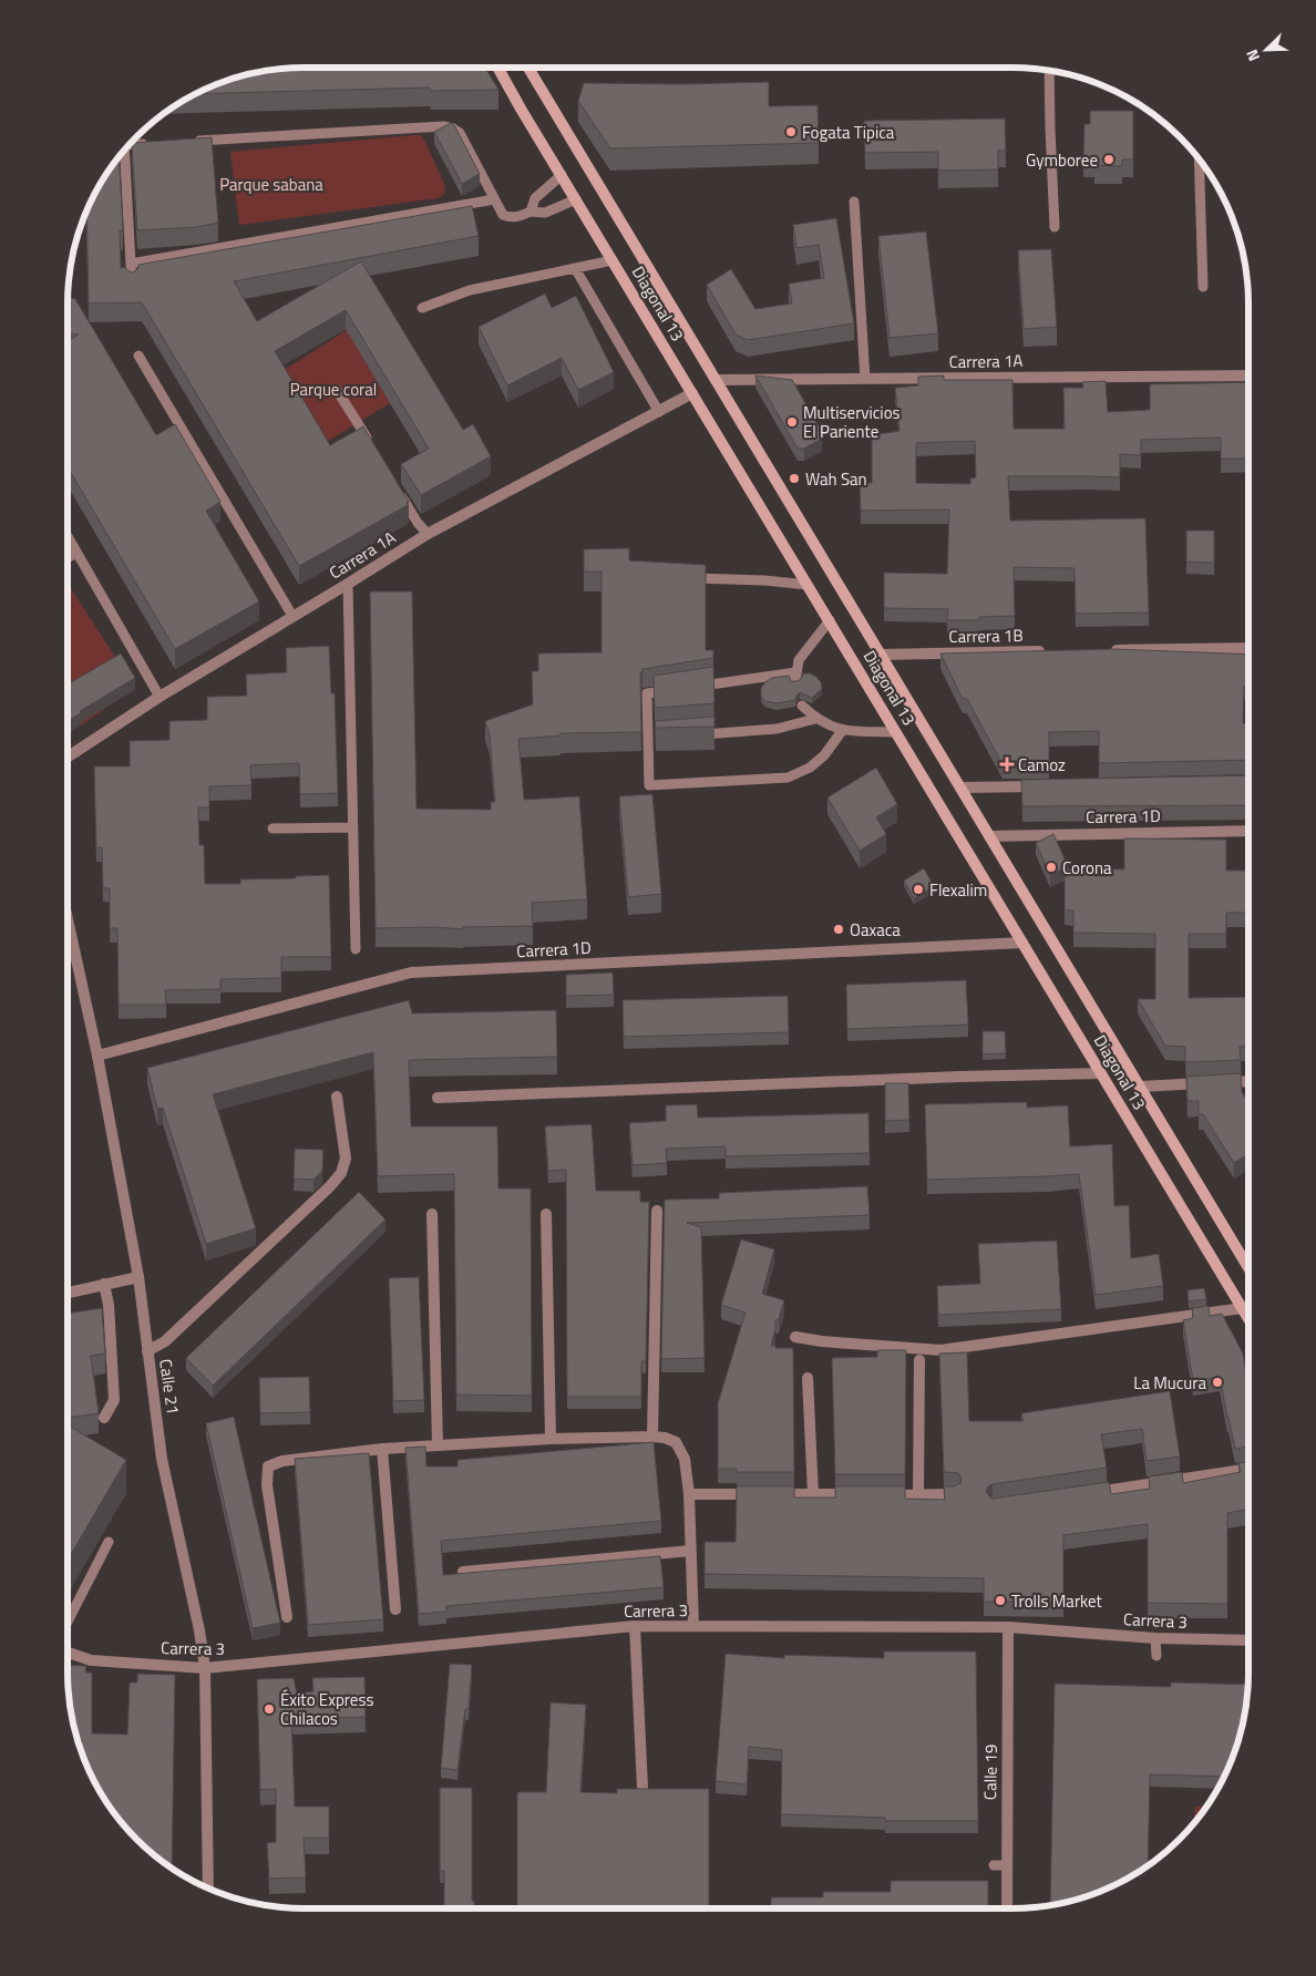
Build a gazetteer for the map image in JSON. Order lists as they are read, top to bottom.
{
  "streets": {
    "main road": ["Diagonal 13"],
    "street": [
      "Carrera 1A",
      "Carrera 1B",
      "Carrera 1D",
      "Calle 21",
      "Carrera 3",
      "Calle 19"
    ]
  },
  "crossings": [
    ["Diagonal 13", "Carrera 1A"],
    ["Diagonal 13", "Carrera 1B"],
    ["Diagonal 13", "Carrera 1D"],
    ["Carrera 1D", "Calle 21"],
    ["Calle 21", "Carrera 3"],
    ["Carrera 3", "Calle 19"]
  ],
  "parks": ["Parque sabana", "Parque coral"],
  "places": {
    "other": [
      "Fogata Tipica",
      "Gymboree",
      "Multiservicios El Pariente",
      "Wah San",
      "Corona",
      "Flexalim",
      "Oaxaca",
      "La Mucura",
      "Trolls Market",
      "Éxito Express Chilacos"
    ],
    "health": ["Camoz"]
  },
  "north": "bottom left"
}
